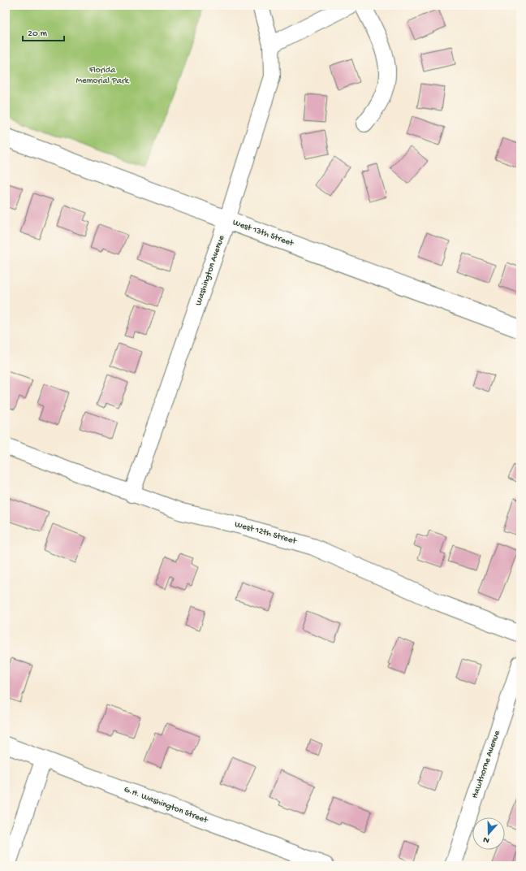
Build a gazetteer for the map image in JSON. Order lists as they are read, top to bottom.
{
  "streets": {
    "street": [
      "West 13th Street",
      "Washington Avenue",
      "West 12th Street",
      "Hawthorne Avenue",
      "G.H. Washington Street"
    ]
  },
  "crossings": [
    ["West 13th Street", "Washington Avenue"],
    ["Washington Avenue", "West 12th Street"]
  ],
  "parks": ["Florida Memorial Park"],
  "scale_bar": "20 m",
  "north": "bottom"
}
